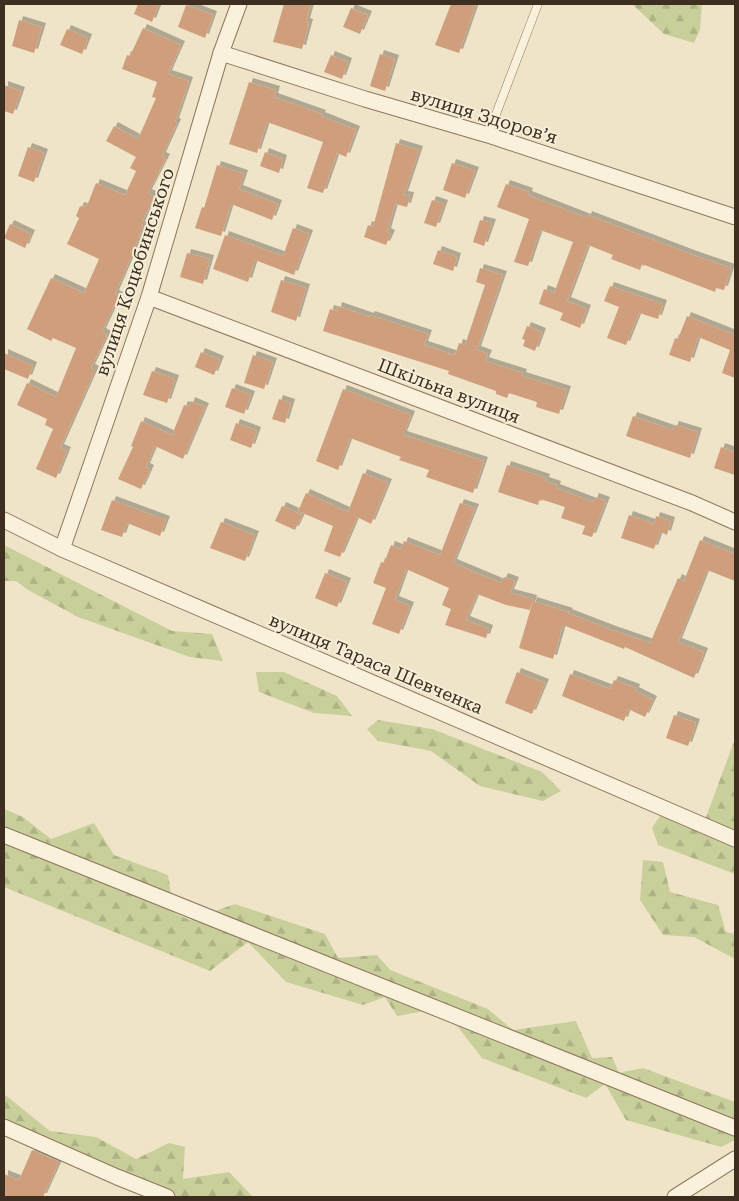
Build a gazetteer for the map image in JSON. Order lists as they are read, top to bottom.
{
  "streets": {
    "street": [
      "вулиця Здоровʼя",
      "вулиця Коцюбинського",
      "Шкільна вулиця",
      "вулиця Тараса Шевченка"
    ]
  },
  "crossings": [
    ["вулиця Здоровʼя", "вулиця Коцюбинського"],
    ["вулиця Коцюбинського", "Шкільна вулиця"],
    ["вулиця Коцюбинського", "вулиця Тараса Шевченка"]
  ]
}
